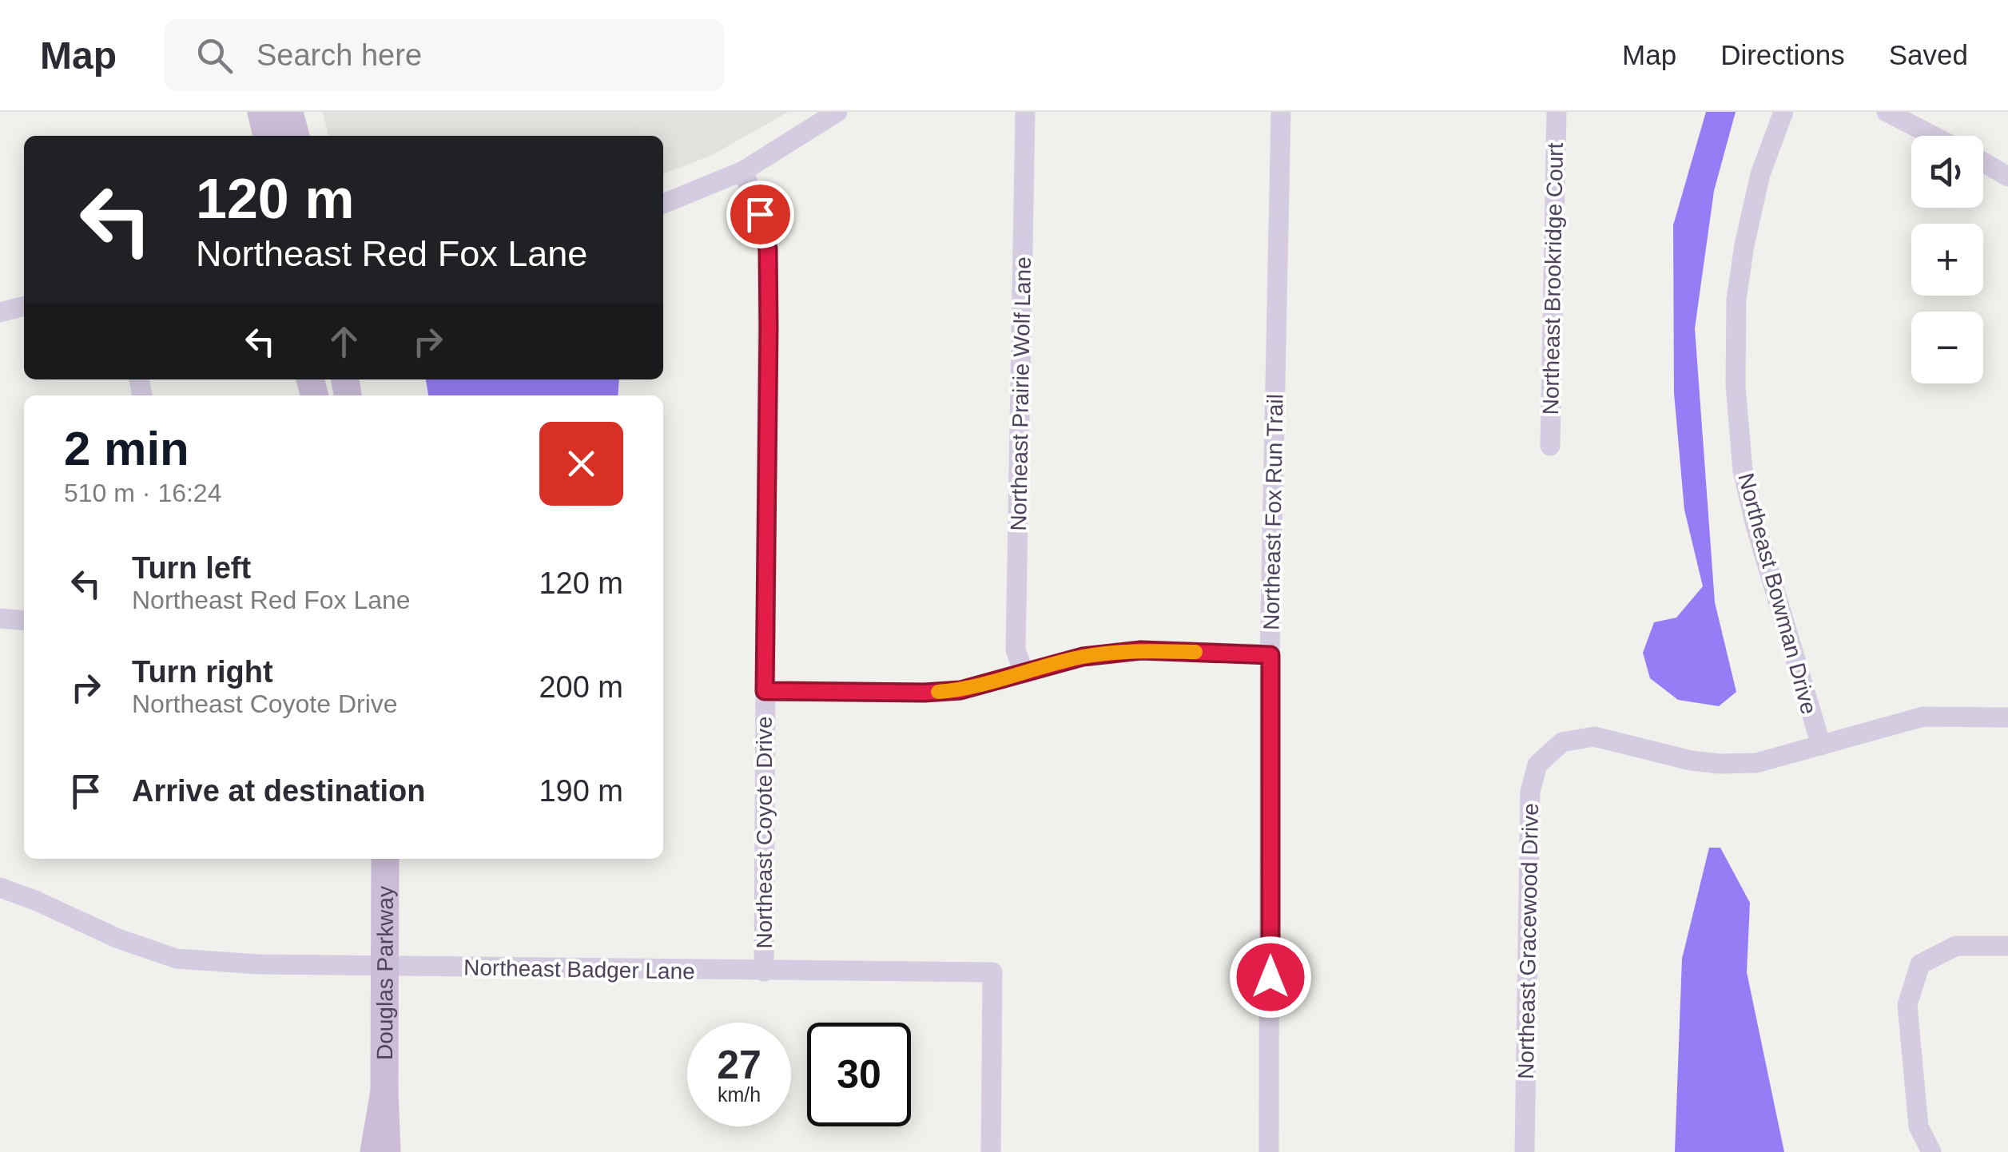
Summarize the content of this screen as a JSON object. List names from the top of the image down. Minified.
{"streets":{"street":["Northeast Brookridge Court","Northeast Prairie Wolf Lane","Northeast Fox Run Trail","Northeast Bowman Drive","Northeast Coyote Drive","Northeast Gracewood Drive","Northeast Badger Lane","Douglas Parkway"]},"crossings":[["Northeast Bowman Drive","Northeast Gracewood Drive"],["Northeast Coyote Drive","Northeast Badger Lane"],["Northeast Badger Lane","Douglas Parkway"]],"page":{"header":"Map","search":"Search here","nav":["Map","Directions","Saved"],"map_buttons":["+","−"],"turn":["120 m","Northeast Red Fox Lane"],"heading":["2 min","510 m · 16:24"],"list":[{"name":"Turn left","note":"Northeast Red Fox Lane","value":"120 m"},{"name":"Turn right","note":"Northeast Coyote Drive","value":"200 m"},{"name":"Arrive at destination","value":"190 m"}],"speed":"27 km/h","limit":"30"}}
